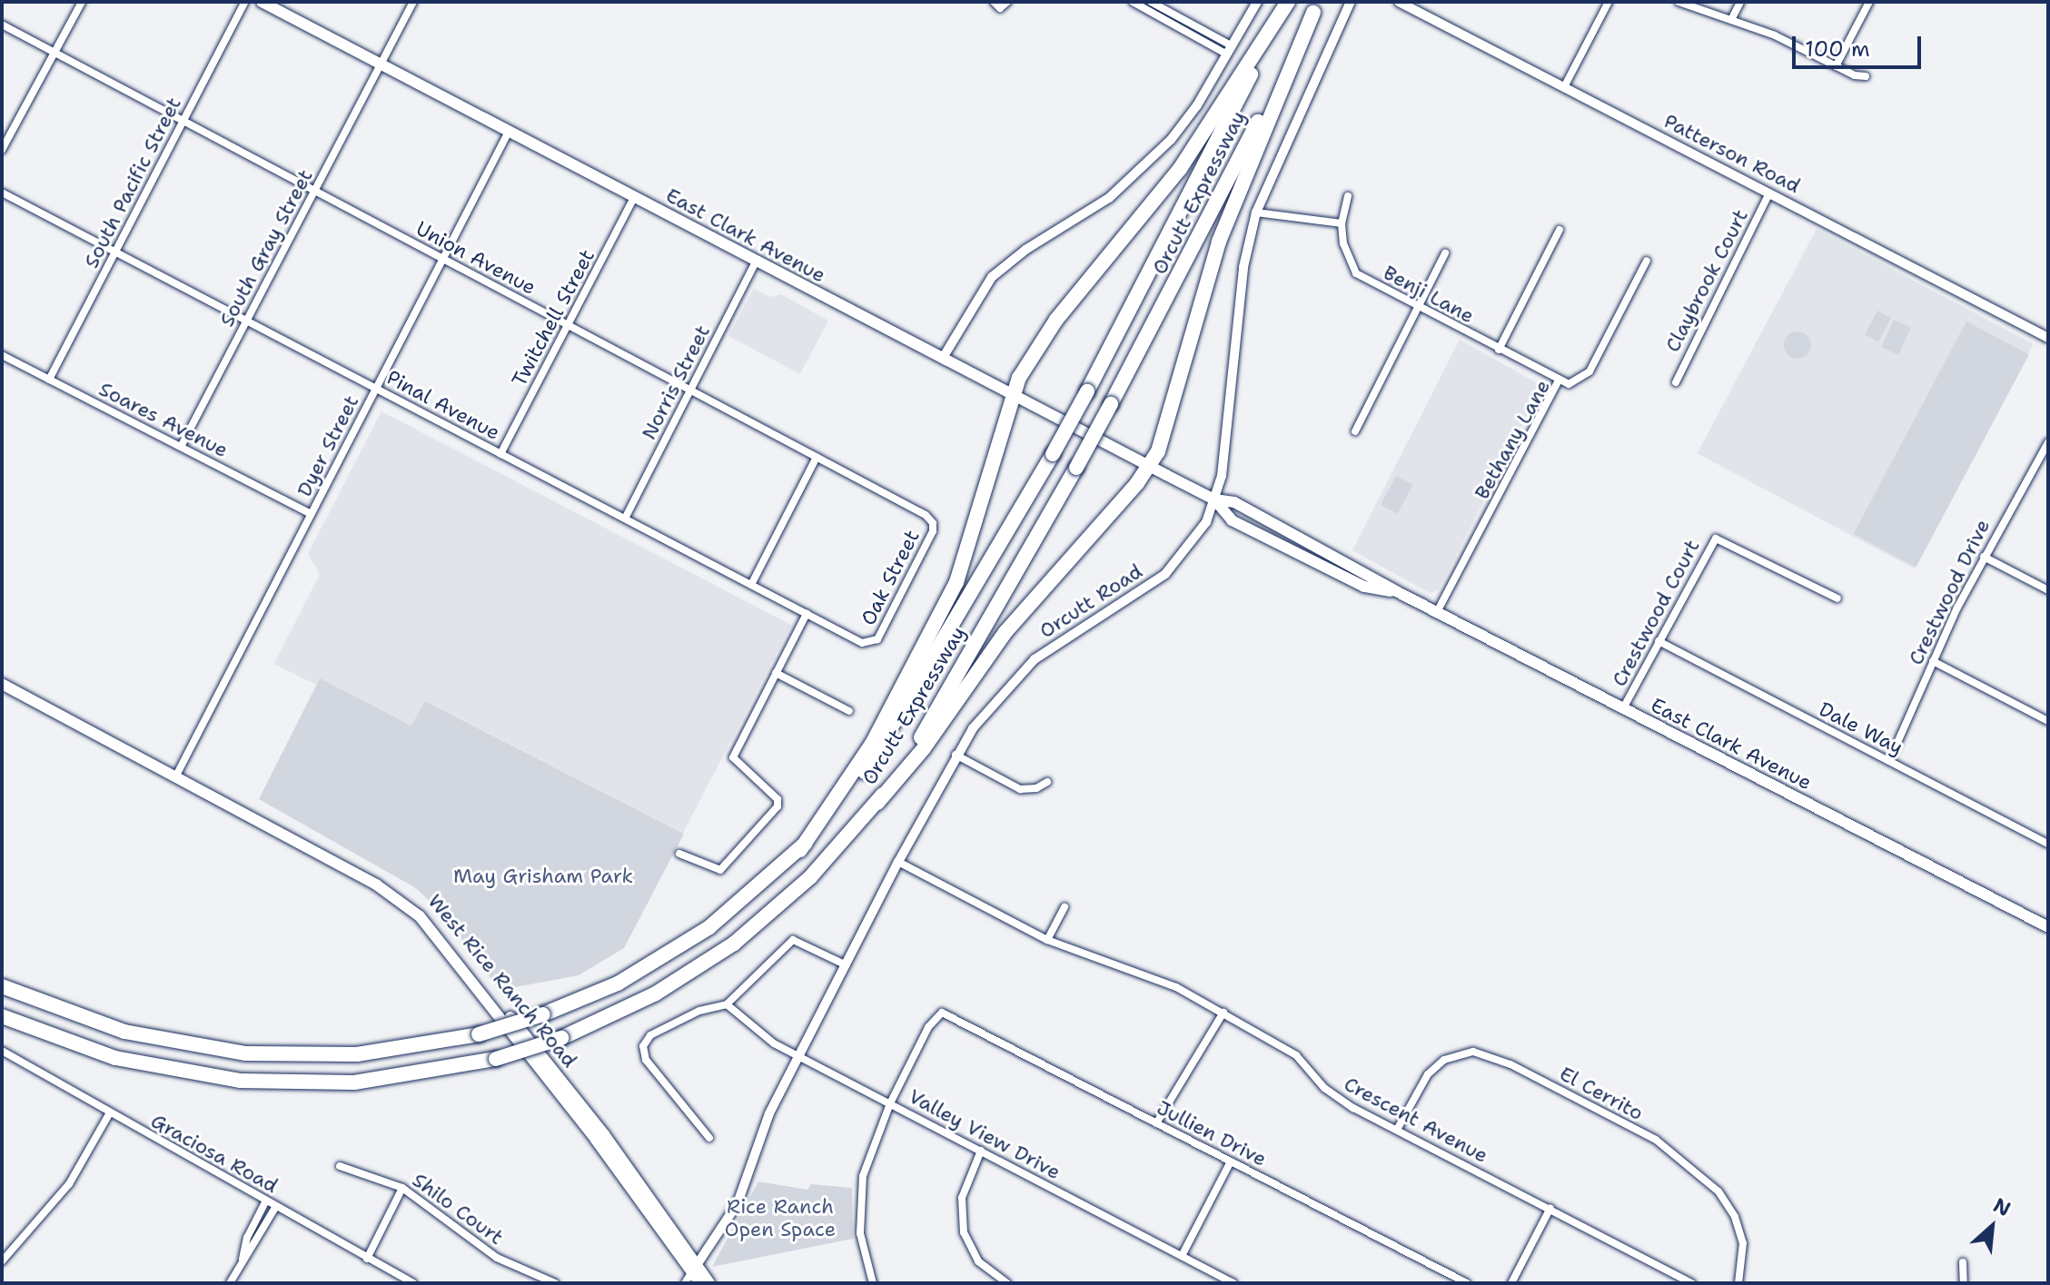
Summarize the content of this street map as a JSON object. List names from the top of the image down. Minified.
{"streets":{"highway":["Orcutt Expressway"],"main road":["East Clark Avenue","West Rice Ranch Road"],"street":["Patterson Road","South Pacific Street","South Gray Street","Union Avenue","Claybrook Court","Benji Lane","Twitchell Street","Norris Street","Pinal Avenue","Soares Avenue","Bethany Lane","Dyer Street","Oak Street","Crestwood Drive","Orcutt Road","Crestwood Court","Dale Way","El Cerrito","Crescent Avenue","Jullien Drive","Valley View Drive","Graciosa Road","Shilo Court"]},"crossings":[["Patterson Road","Claybrook Court"],["South Pacific Street","Union Avenue"],["South Pacific Street","Pinal Avenue"],["South Pacific Street","Soares Avenue"],["East Clark Avenue","South Gray Street"],["East Clark Avenue","Twitchell Street"],["East Clark Avenue","Norris Street"],["East Clark Avenue","Bethany Lane"],["East Clark Avenue","Dyer Street"],["East Clark Avenue","Orcutt Road"],["East Clark Avenue","Crestwood Court"],["South Gray Street","Union Avenue"],["South Gray Street","Pinal Avenue"],["South Gray Street","Soares Avenue"],["Union Avenue","Twitchell Street"],["Union Avenue","Norris Street"],["Union Avenue","Dyer Street"],["Union Avenue","Oak Street"],["Benji Lane","Bethany Lane"],["Twitchell Street","Pinal Avenue"],["Norris Street","Pinal Avenue"],["Pinal Avenue","Dyer Street"],["Pinal Avenue","Oak Street"],["Soares Avenue","Dyer Street"],["Dyer Street","West Rice Ranch Road"],["Crestwood Drive","Dale Way"],["Orcutt Road","West Rice Ranch Road"],["Orcutt Road","Crescent Avenue"],["Orcutt Road","Valley View Drive"],["Crestwood Court","Dale Way"],["El Cerrito","Crescent Avenue"],["Jullien Drive","Valley View Drive"]],"parks":["May Grisham Park","Rice Ranch Open Space"],"scale_bar":"100 m","north":"top right"}
